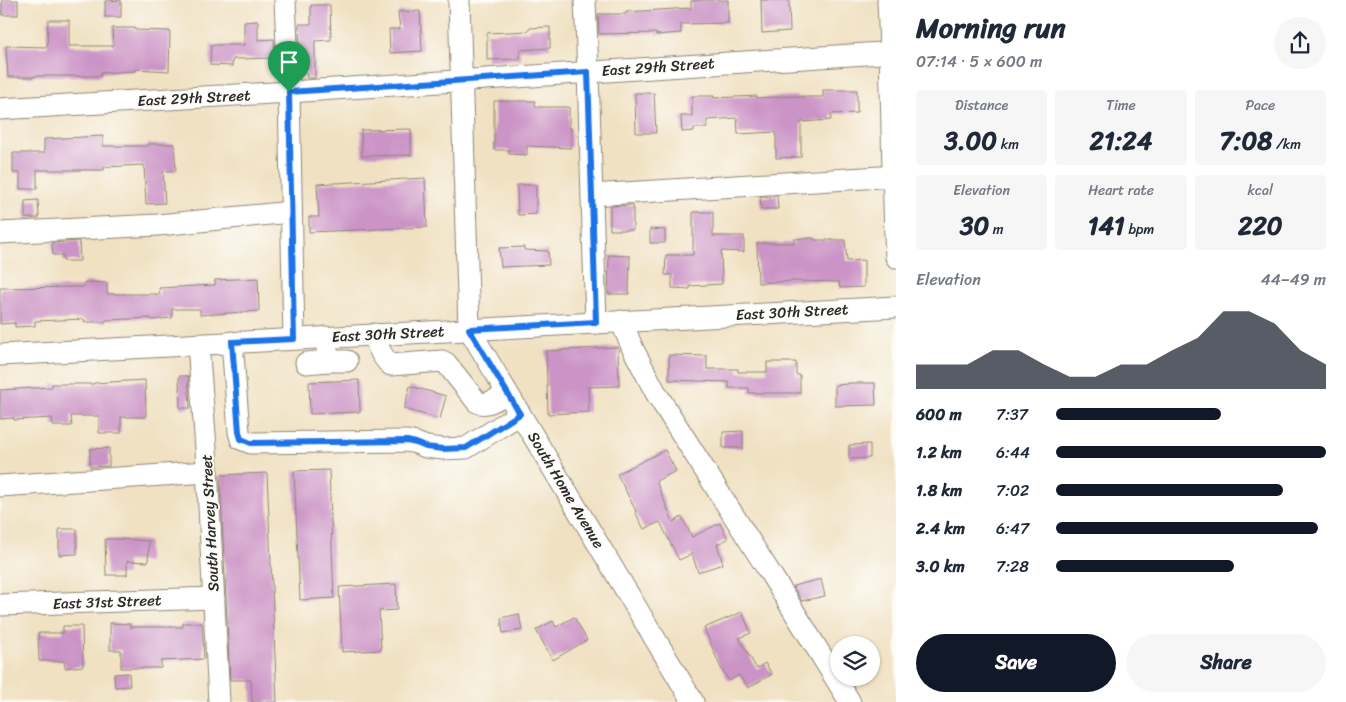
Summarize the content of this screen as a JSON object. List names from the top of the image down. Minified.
{"streets":{"street":["East 29th Street","East 30th Street","South Home Avenue","South Harvey Street","East 31st Street"]},"crossings":[["East 29th Street","South Home Avenue"],["East 30th Street","South Home Avenue"],["East 30th Street","South Harvey Street"],["South Harvey Street","East 31st Street"]],"page":{"heading":["Morning run","07:14 · 5 × 600 m"],"stats":[["Distance","3.00 km"],["Time","21:24"],["Pace","7:08 /km"],["Elevation","30 m"],["Heart rate","141 bpm"],["kcal","220"]],"chart":["Elevation","44–49 m"],"list":[{"name":"600 m","note":"7:37"},{"name":"1.2 km","note":"6:44"},{"name":"1.8 km","note":"7:02"},{"name":"2.4 km","note":"6:47"},{"name":"3.0 km","note":"7:28"}],"buttons":["Save","Share"]}}
